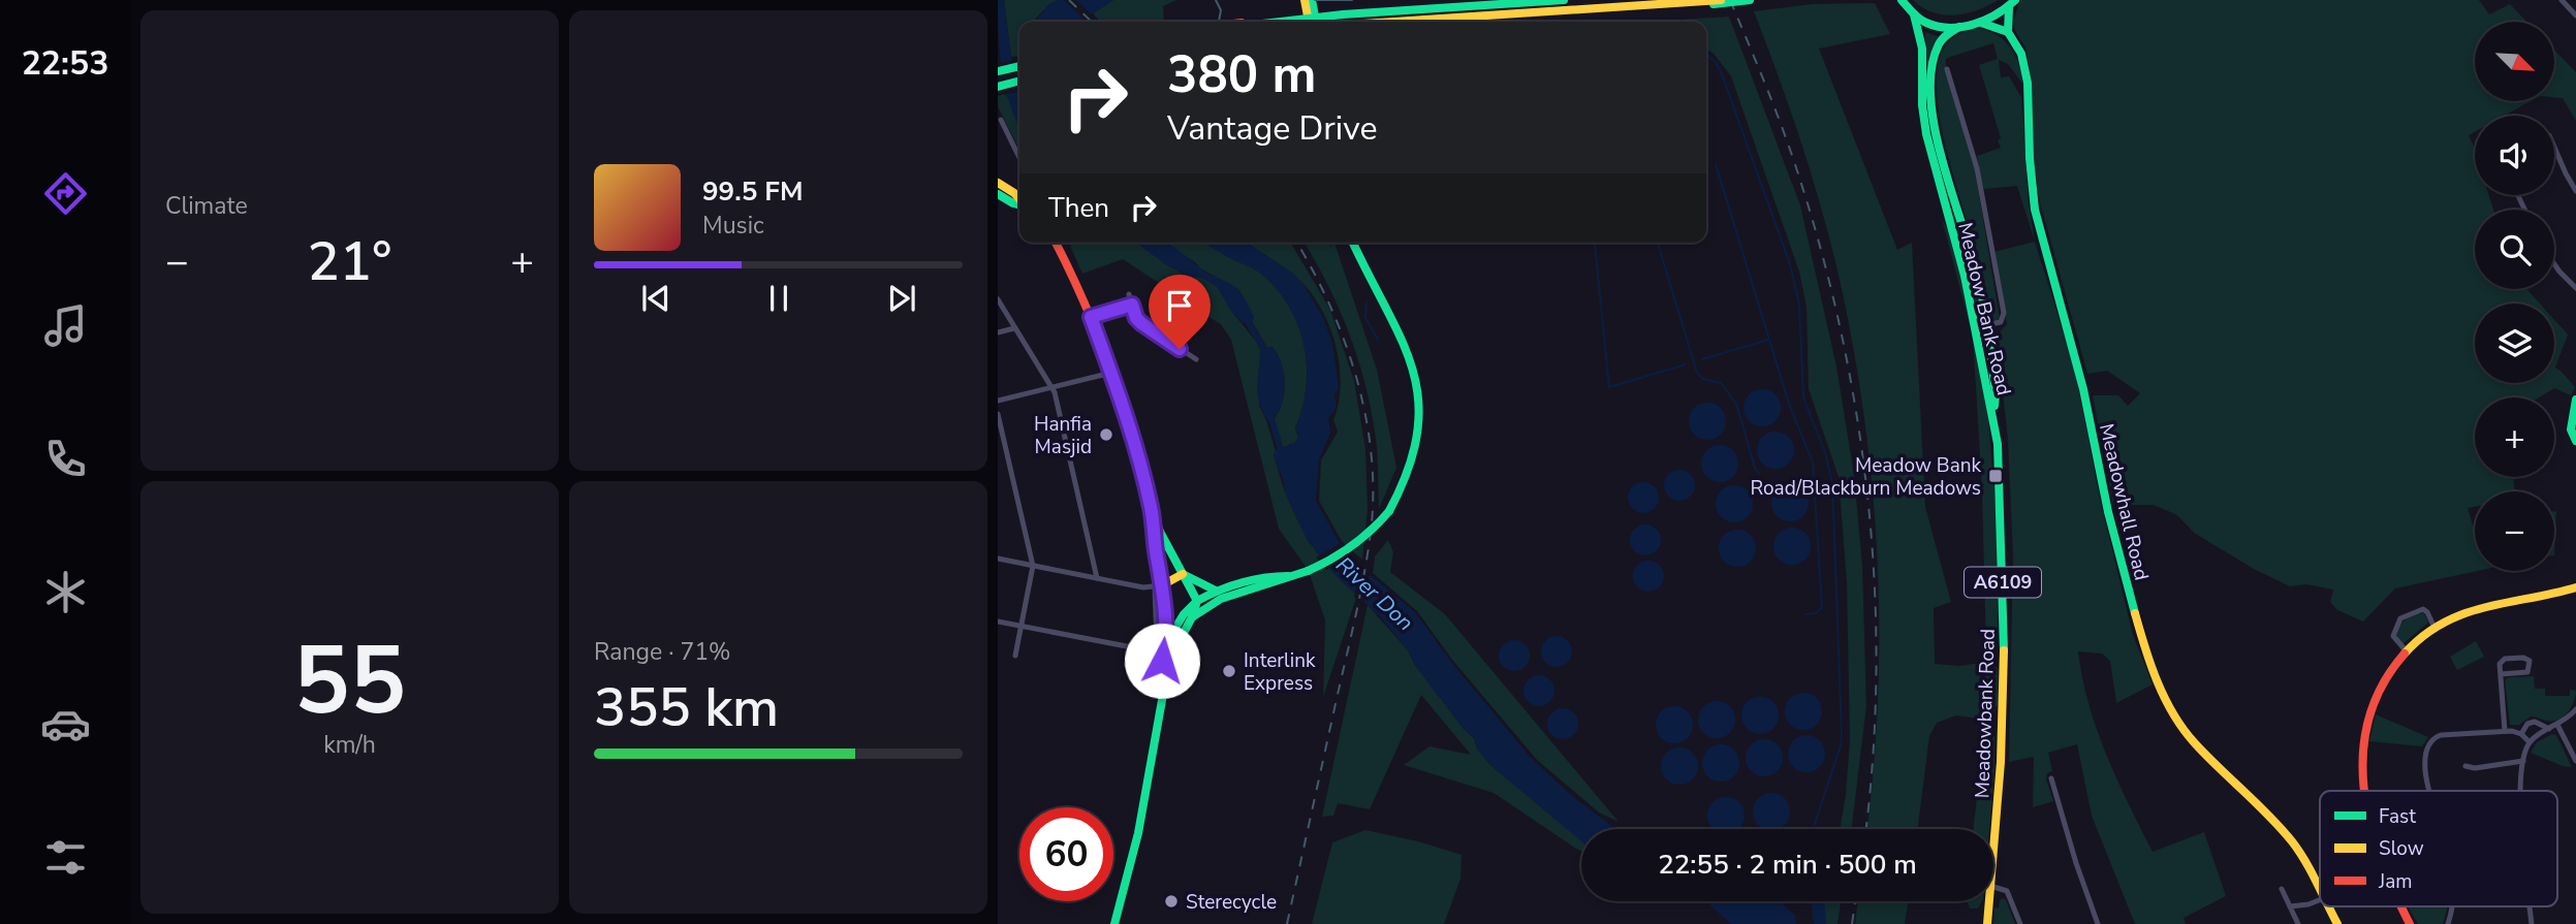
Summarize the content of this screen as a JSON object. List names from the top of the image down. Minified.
{"streets":{"main road":["Meadow Bank Road","Meadowhall Road","A6109","Meadowbank Road"]},"crossings":[["Meadow Bank Road","Meadowbank Road"]],"water":["River Don"],"places":{"other":["Hanfia Masjid","Interlink Express","Sterecycle"],"transit":["Meadow Bank Road/Blackburn Meadows"]},"legend":["Fast","Slow","Jam"],"north":"bottom right","page":{"tabs":"22:53","tile":["Climate",["55","km/h"],["Range · 71%","355 km"]],"map_buttons":["+","−"],"turn":["380 m","Vantage Drive"],"song":["99.5 FM","Music"],"then":"Then","heat":["−","21°","+"],"limit":"60","trip":"22:55 · 2 min · 500 m"}}
